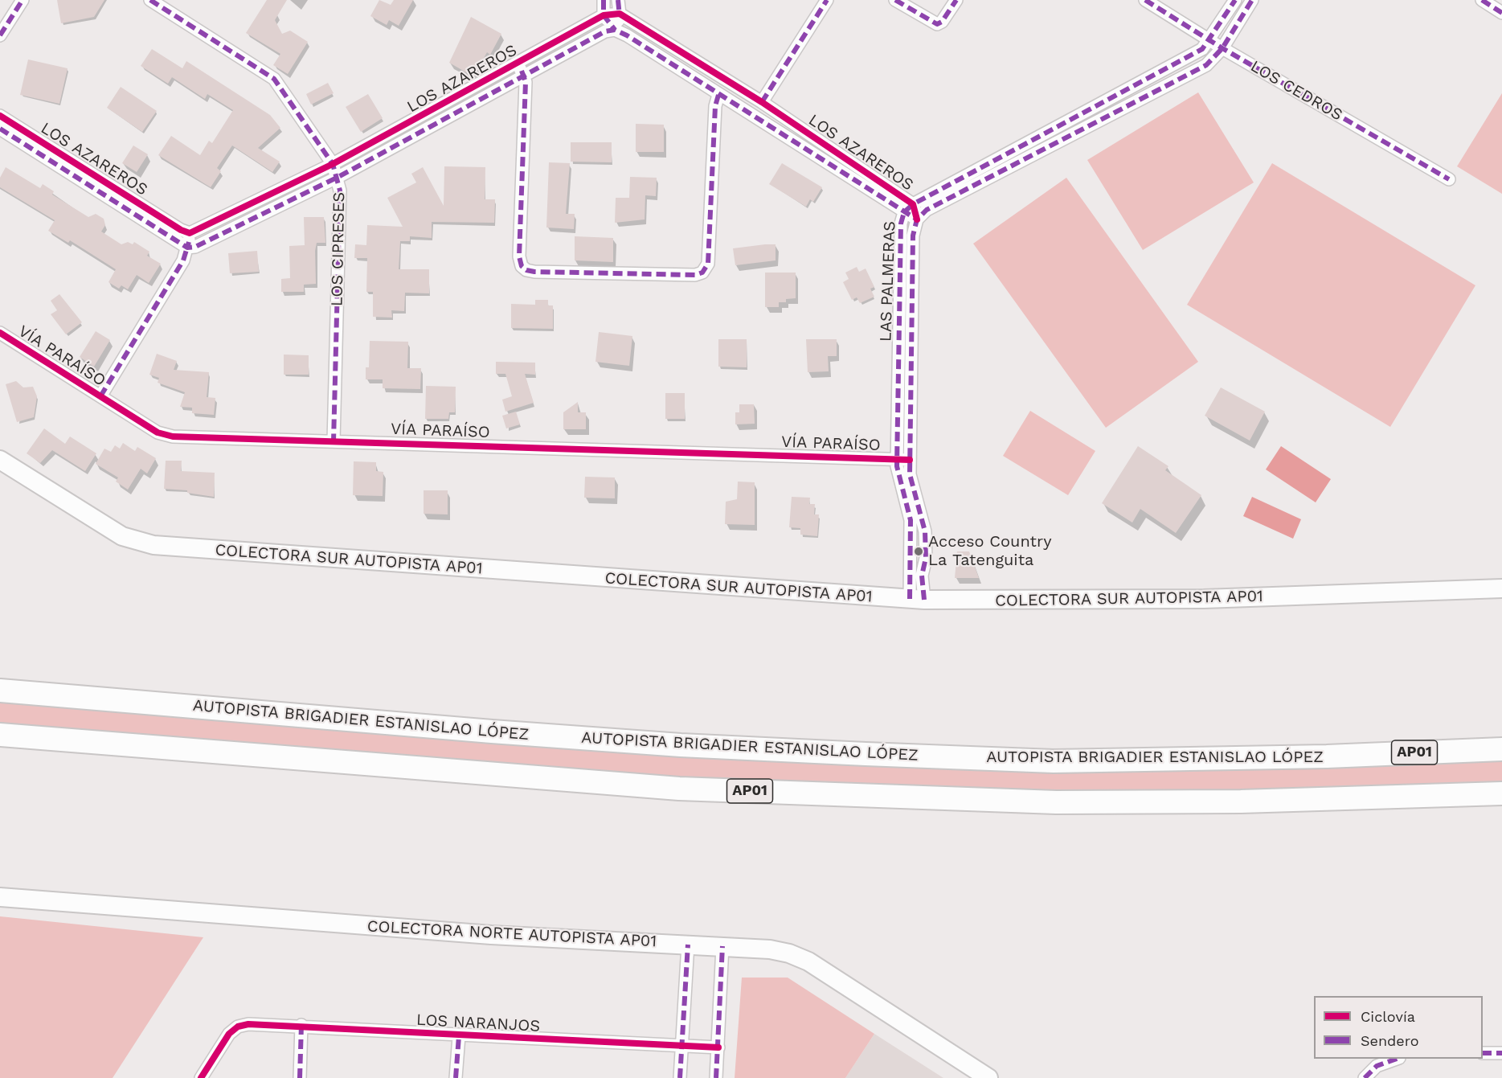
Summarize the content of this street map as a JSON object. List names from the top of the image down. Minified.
{"streets":{"highway":["AUTOPISTA BRIGADIER ESTANISLAO LÓPEZ","AP01"],"main road":["COLECTORA SUR AUTOPISTA AP01","COLECTORA NORTE AUTOPISTA AP01"],"street":["LOS AZAREROS","LOS CEDROS","LOS CIPRESES","LAS PALMERAS","VÍA PARAÍSO","LOS NARANJOS"]},"crossings":[["LOS AZAREROS","LOS CIPRESES"],["LOS AZAREROS","LAS PALMERAS"],["LOS CEDROS","LAS PALMERAS"],["LOS CIPRESES","VÍA PARAÍSO"],["LAS PALMERAS","VÍA PARAÍSO"],["LAS PALMERAS","COLECTORA SUR AUTOPISTA AP01"]],"places":["Acceso Country La Tatenguita"],"legend":["Ciclovía","Sendero"]}
